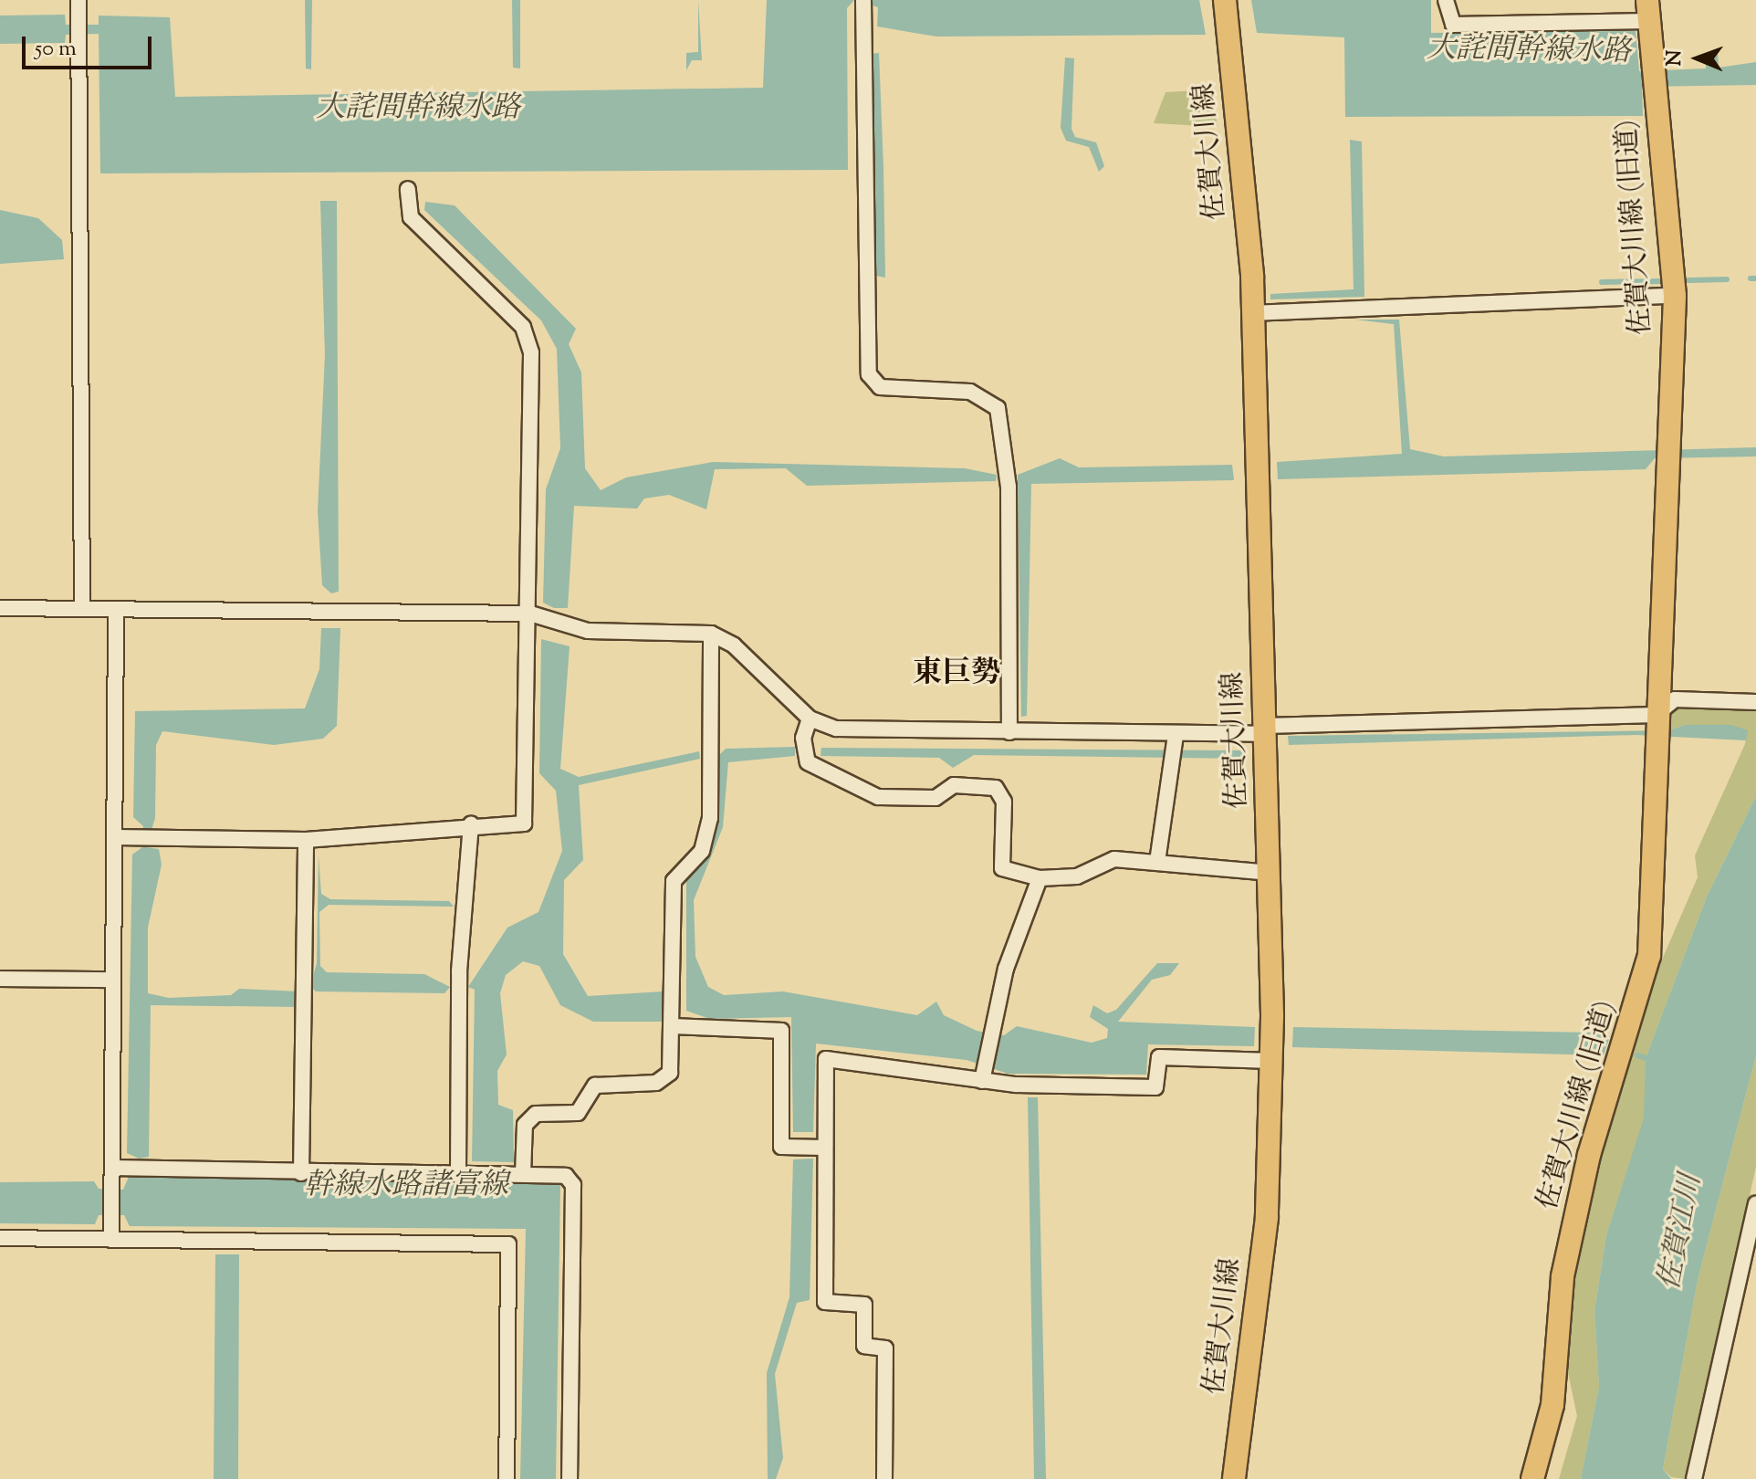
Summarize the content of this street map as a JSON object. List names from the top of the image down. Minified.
{"streets":{"main road":["佐賀大川線","佐賀大川線 (旧道)"]},"districts":["東巨勢"],"water":["大詫間幹線水路","幹線水路諸富線","佐賀江川"],"scale_bar":"50 m","north":"left"}
